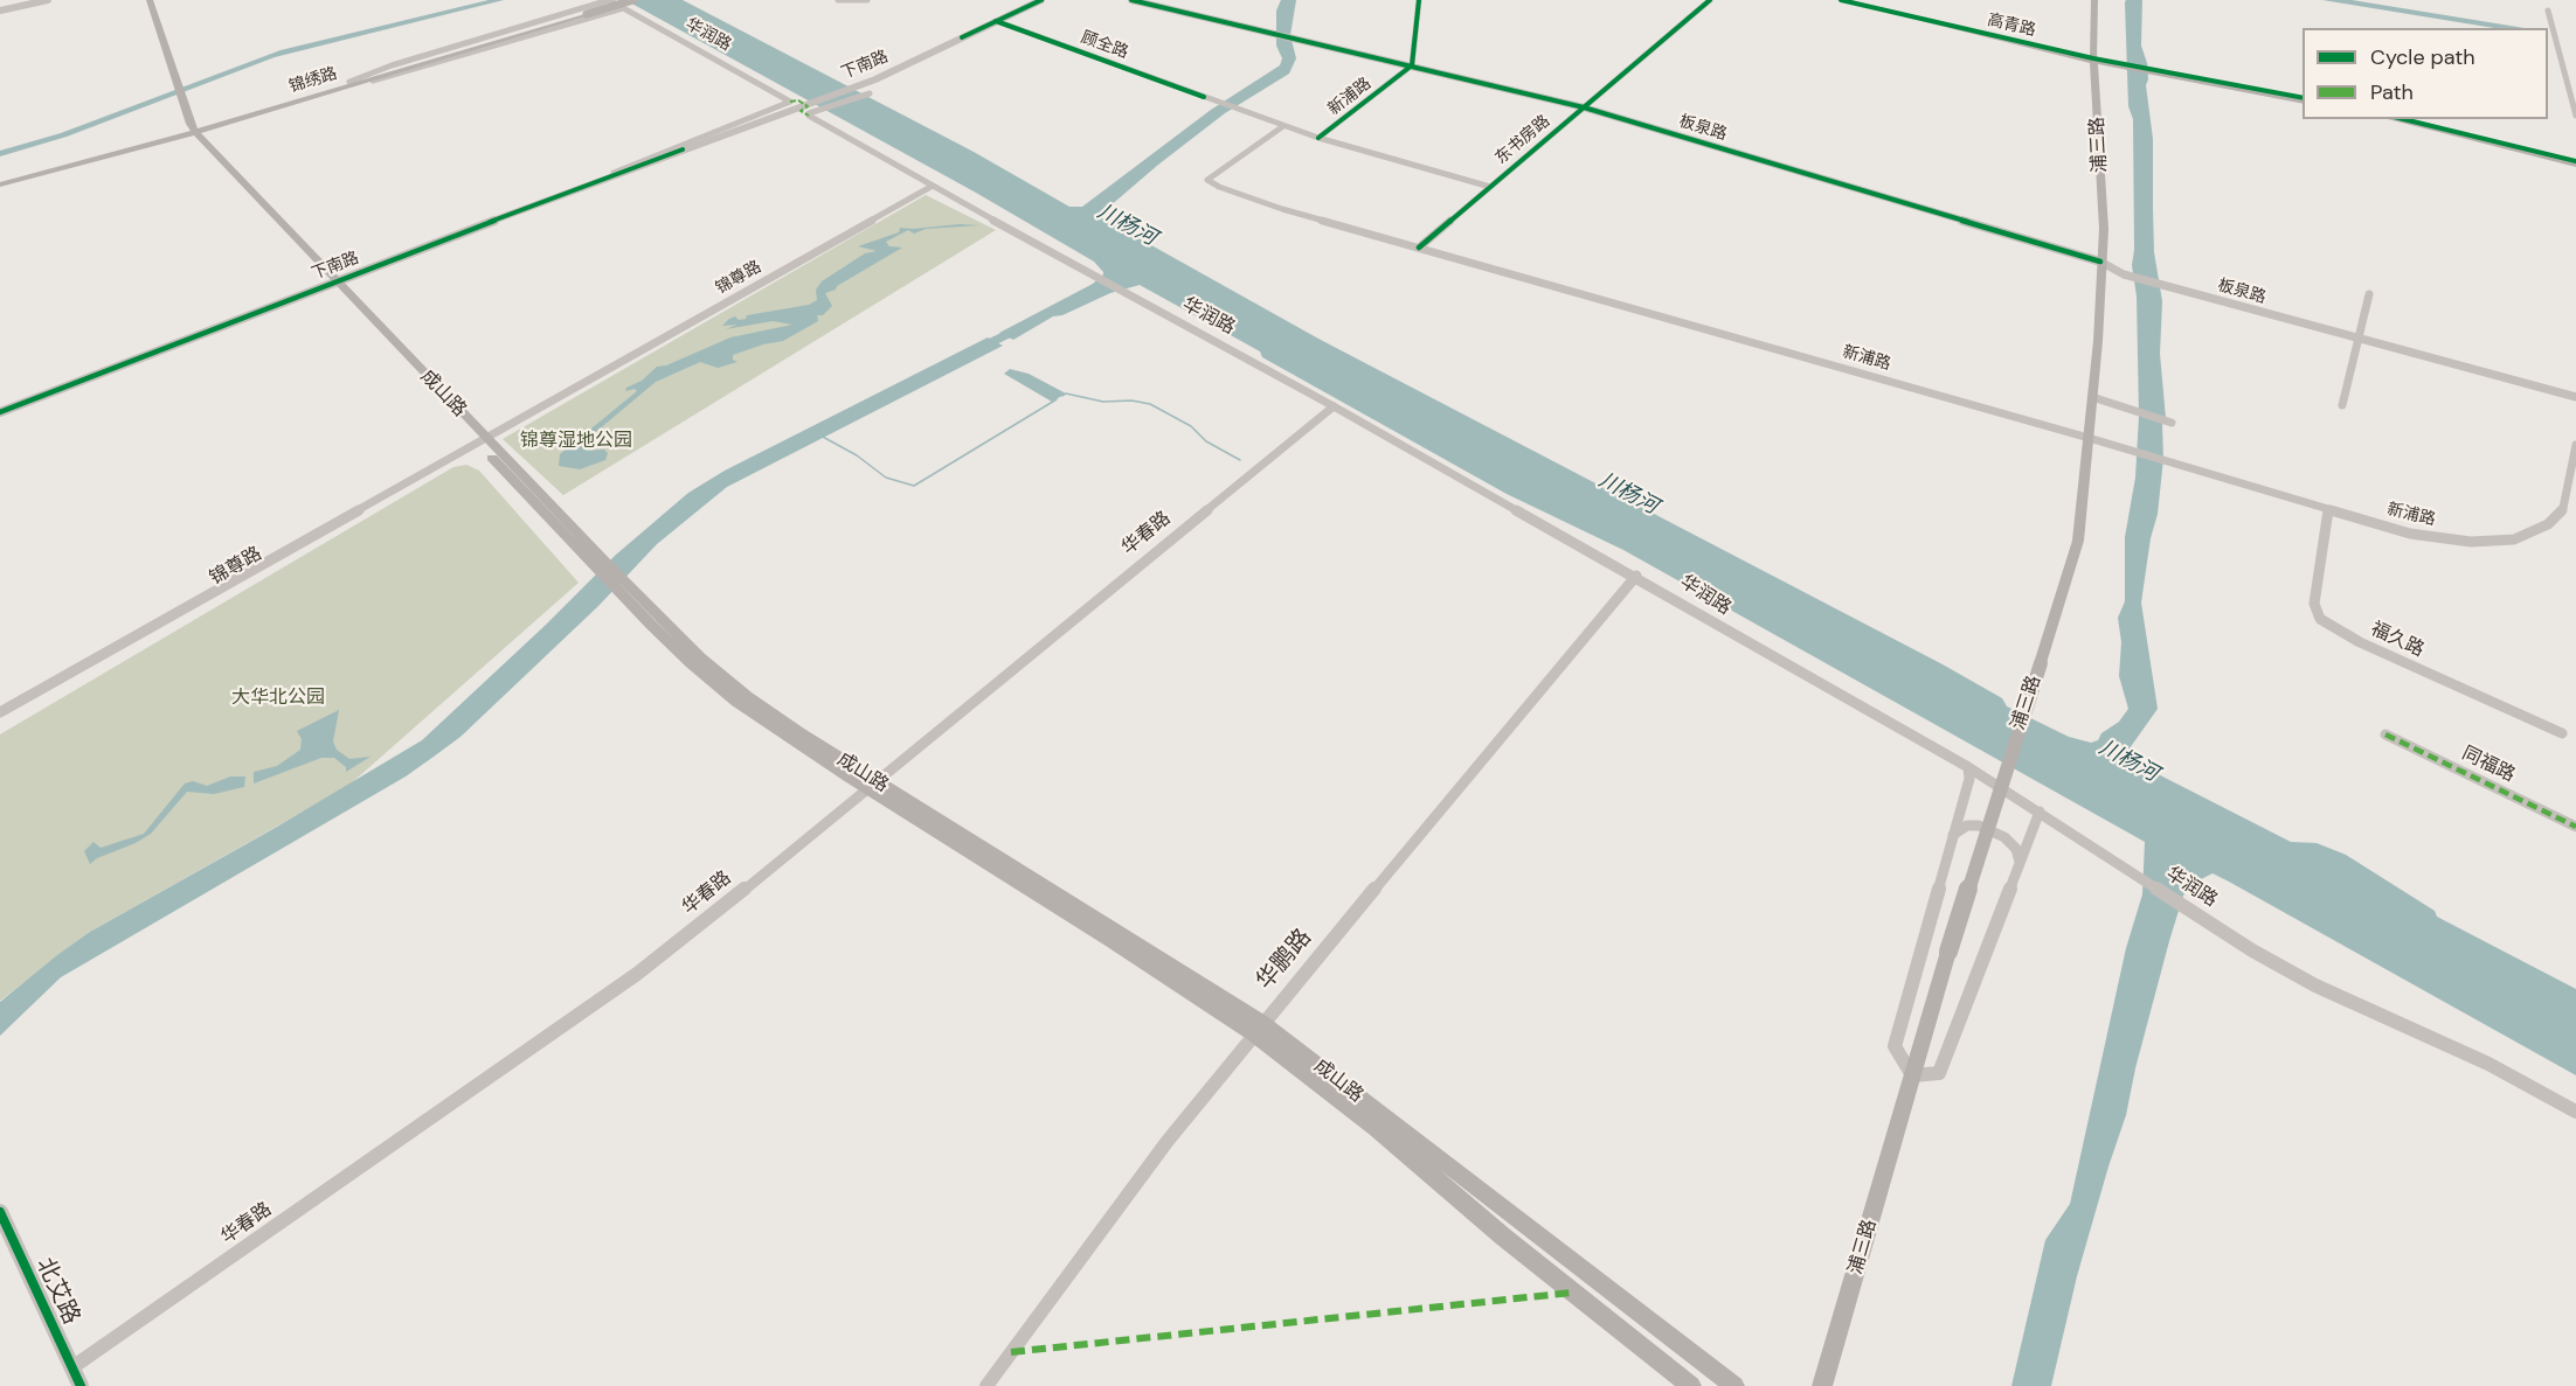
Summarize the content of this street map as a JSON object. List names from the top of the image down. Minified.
{"streets":{"main road":["高青路","锦绣路","浦三路","成山路"],"street":["华润路","顾全路","下南路","新浦路","板泉路","东书房路","锦尊路","华春路","福久路","同福路","华鹏路","北艾路"]},"crossings":[["高青路","浦三路"],["华润路","下南路"],["华润路","锦尊路"],["华润路","华春路"],["华润路","华鹏路"],["顾全路","下南路"],["顾全路","新浦路"],["顾全路","东书房路"],["下南路","成山路"],["锦绣路","成山路"],["新浦路","板泉路"],["新浦路","东书房路"],["新浦路","浦三路"],["新浦路","福久路"],["板泉路","东书房路"],["板泉路","浦三路"],["锦尊路","成山路"],["成山路","华春路"],["成山路","华鹏路"],["华春路","北艾路"]],"water":["川杨河"],"parks":["锦尊湿地公园","大华北公园"],"legend":["Cycle path","Path"]}
